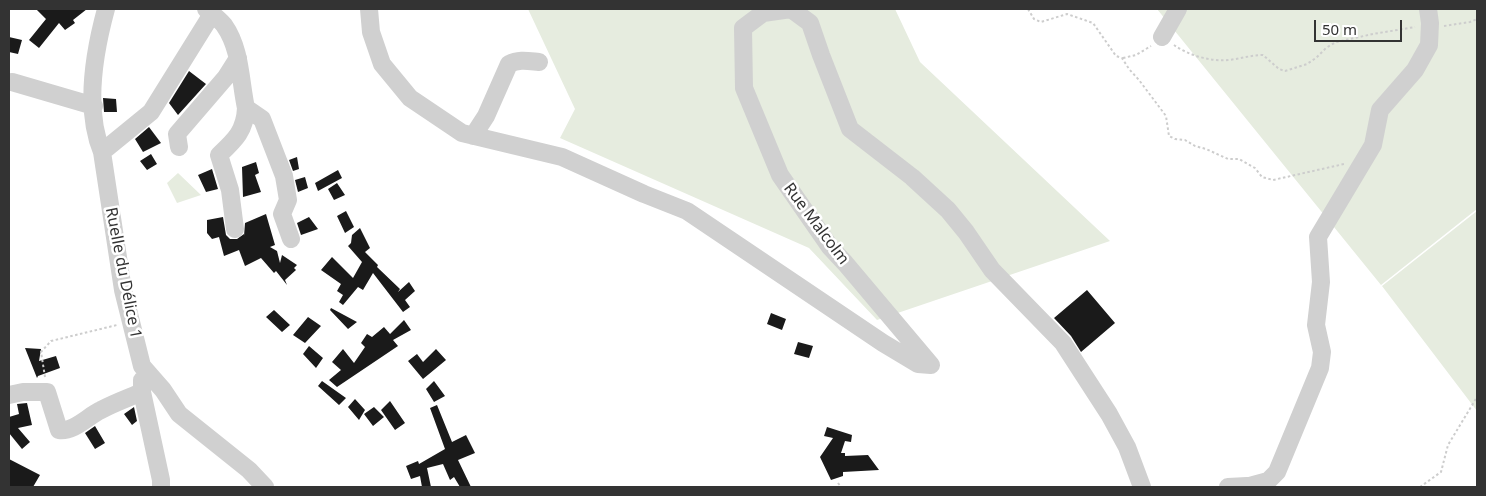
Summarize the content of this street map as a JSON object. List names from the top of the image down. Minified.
{"streets":{"street":["Rue Malcolm","Ruelle du Délice 1"]},"scale_bar":"50 m"}
